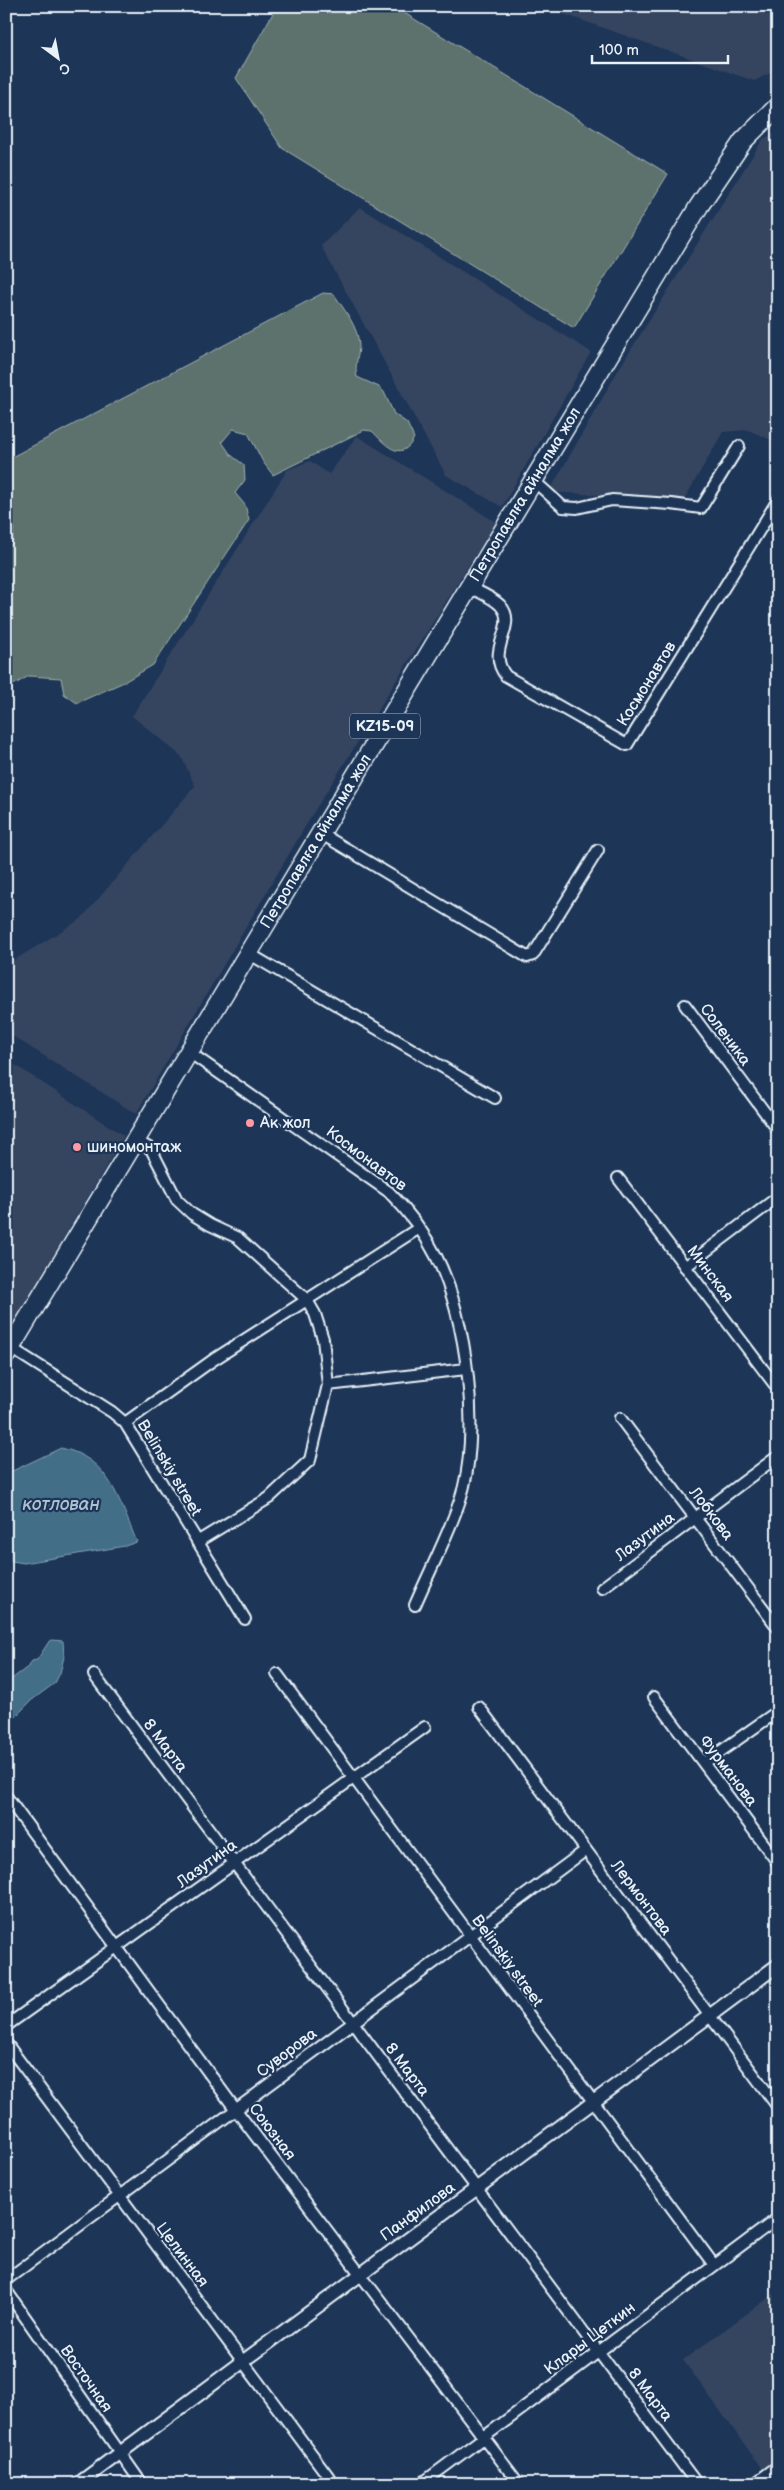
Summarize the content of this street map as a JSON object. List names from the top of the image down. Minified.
{"streets":{"highway":["Петропавлға айналма жол","KZ15-09"],"street":["Космонавтов","Соленика","Минская","Belinskiy street","Лобкова","Лазутина","8 Марта","Фурманова","Лермонтова","Суворова","Союзная","Панфилова","Целинная","Клары Цеткин","Восточная"]},"crossings":[["Петропавлға айналма жол","Космонавтов"],["Петропавлға айналма жол","Belinskiy street"],["Belinskiy street","Лазутина"],["Belinskiy street","Суворова"],["Belinskiy street","Панфилова"],["Belinskiy street","Клары Цеткин"],["Лобкова","Лазутина"],["Лазутина","8 Марта"],["Лазутина","Союзная"],["8 Марта","Суворова"],["8 Марта","Панфилова"],["8 Марта","Клары Цеткин"],["Лермонтова","Суворова"],["Лермонтова","Панфилова"],["Суворова","Союзная"],["Суворова","Целинная"],["Союзная","Панфилова"],["Союзная","Клары Цеткин"],["Панфилова","Целинная"],["Панфилова","Восточная"]],"water":["котлован"],"places":["Ак жол","шиномонтаж"],"scale_bar":"100 m","north":"bottom right"}
